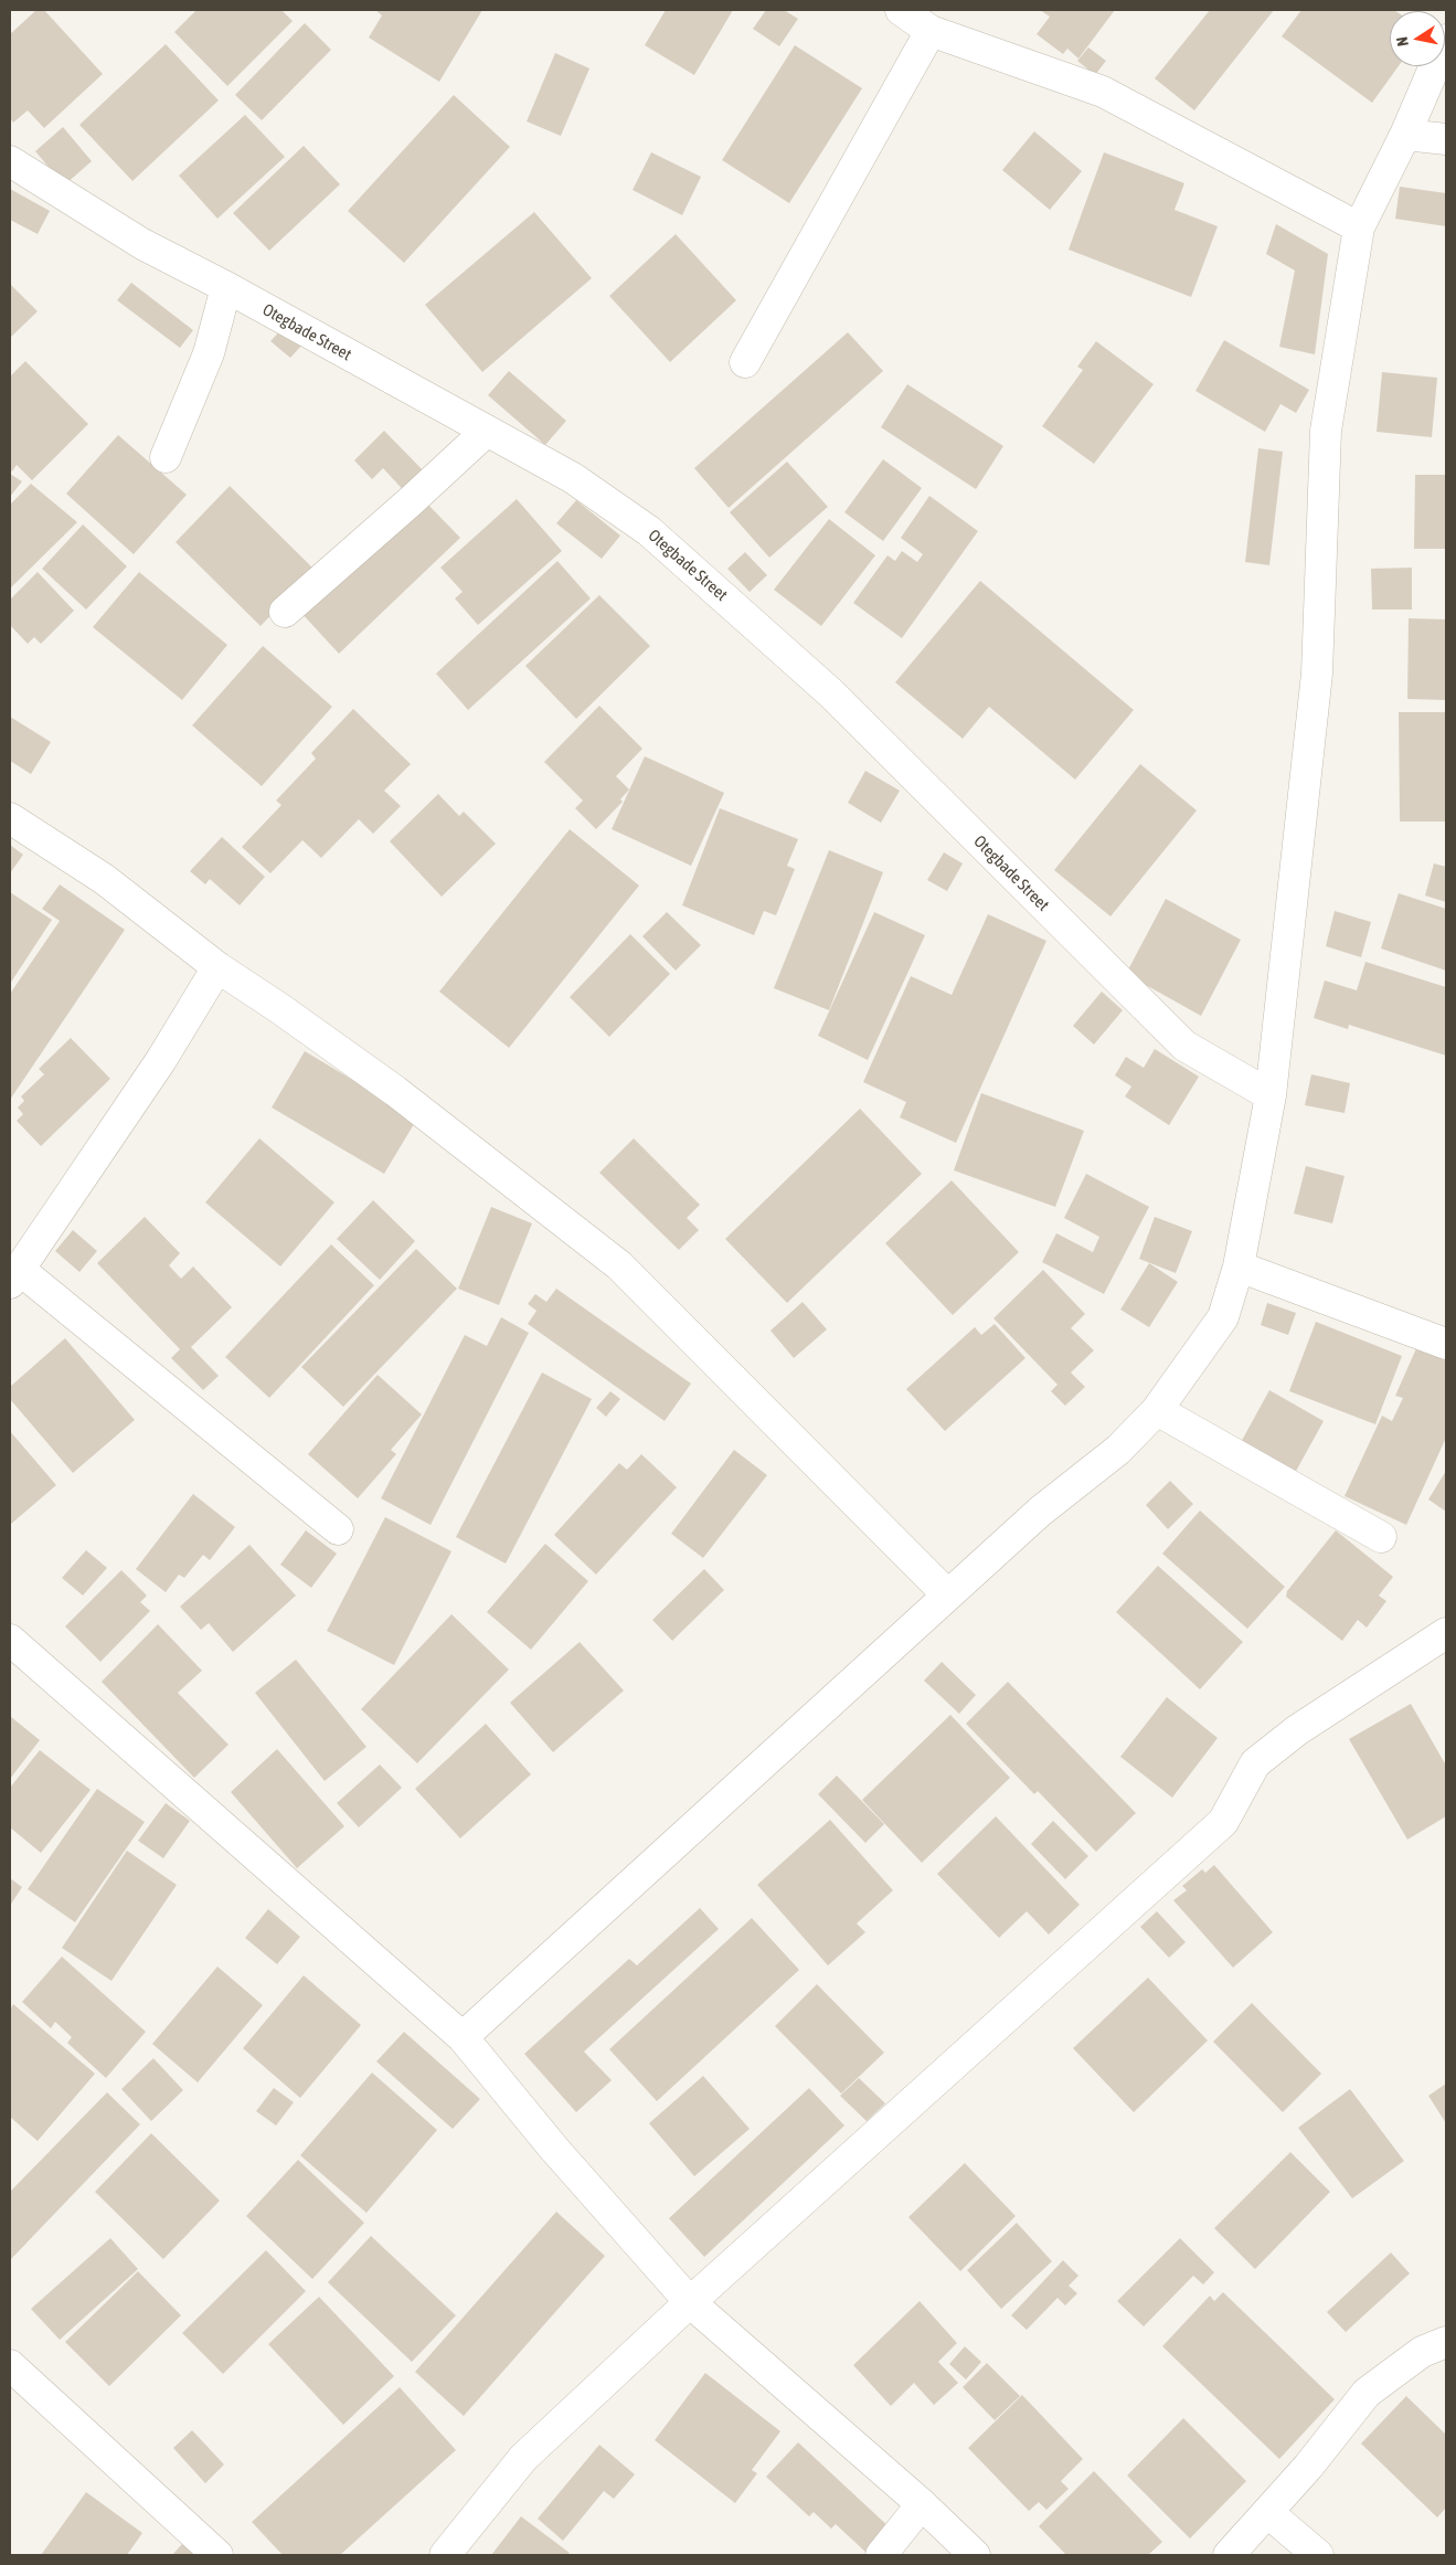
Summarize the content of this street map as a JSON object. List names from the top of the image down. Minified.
{"streets":{"street":["Otegbade Street"]},"north":"left"}
